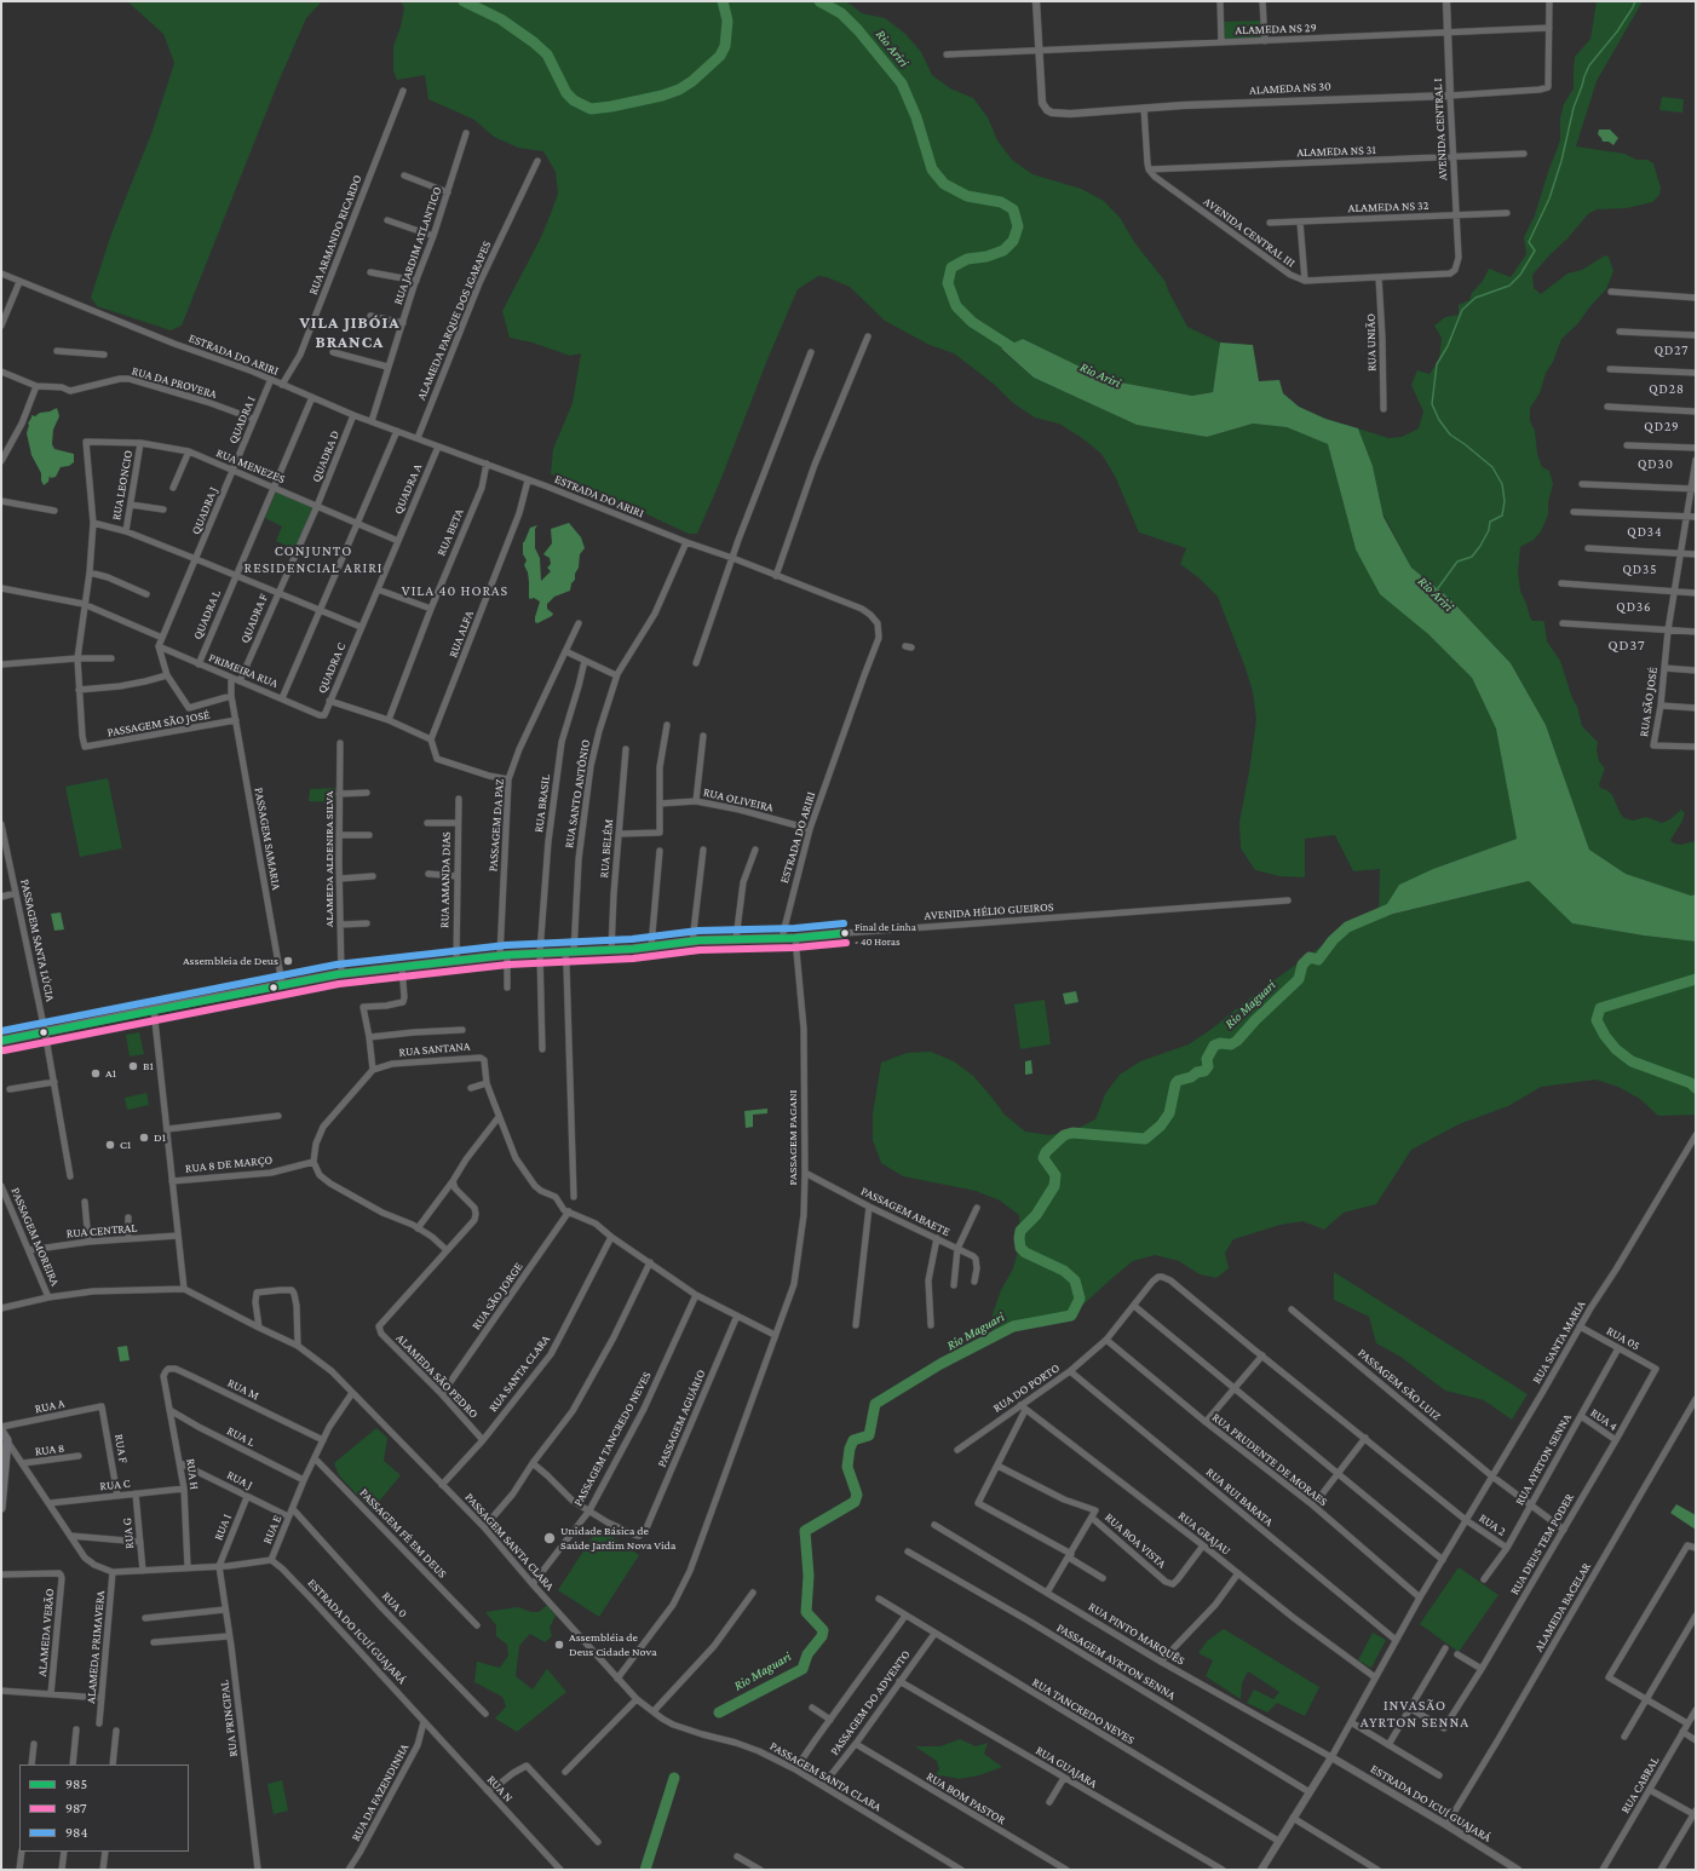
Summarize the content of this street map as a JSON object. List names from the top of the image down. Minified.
{"streets":{"main road":["AVENIDA HÉLIO GUEIROS"],"street":["ALAMEDA NS 29","ALAMEDA NS 30","AVENIDA CENTRAL I","ALAMEDA NS 31","ALAMEDA NS 32","AVENIDA CENTRAL III","RUA ARMANDO RICARDO","RUA JARDIM ATLANTICO","ALAMEDA PARQUE DOS IGARAPES","RUA UNIÃO","ESTRADA DO ARIRI","RUA DA PROVERA","QUADRA I","QUADRA D","RUA MENEZES","RUA LEONCIO","QUADRA A","QUADRA J","RUA BETA","QUADRA L","QUADRA F","RUA ALFA","QUADRA C","PRIMEIRA RUA","RUA SÃO JOSÉ","PASSAGEM SÃO JOSÉ","RUA SANTO ANTÔNIO","RUA OLIVEIRA","RUA BRASIL","PASSAGEM DA PAZ","PASSAGEM SAMARIA","RUA BELÉM","ALAMEDA ALDENIRA SILVA","RUA AMANDA DIAS","PASSAGEM SANTA LÚCIA","RUA SANTANA","PASSAGEM PAGANI","RUA 8 DE MARÇO","PASSAGEM ABAETE","RUA CENTRAL","PASSAGEM MOREIRA","RUA SÃO JORGE","RUA 05","RUA SANTA MARIA","RUA SANTA CLARA","ALAMEDA SÃO PEDRO","PASSAGEM SÃO LUIZ","RUA DO PORTO","RUA M","RUA A","PASSAGEM AGUÁRIO","RUA 4","RUA L","PASSAGEM TANCREDO NEVES","RUA F","RUA 8","RUA PRUDENTE DE MORAES","RUA AYRTON SENNA","RUA H","RUA J","RUA C","RUA RUI BARATA","RUA 2","RUA I","RUA E","RUA G","PASSAGEM FÉ EM DEUS","RUA GRAJAU","RUA BOA VISTA","PASSAGEM SANTA CLARA","RUA DEUS TEM PODER","RUA 0","ALAMEDA BACELAR","ESTRADA DO ICUÍ GUAJARÁ","ALAMEDA VERÃO","RUA PINTO MARQUÊS","ALAMEDA PRIMAVERA","PASSAGEM AYRTON SENNA","PASSAGEM DO ADVENTO","RUA TANCREDO NEVES","RUA PRINCIPAL","RUA GUAJARA","RUA CABRAL","RUA N","RUA DA FAZENDINHA","RUA BOM PASTOR"]},"crossings":[["ALAMEDA NS 29","ALAMEDA NS 30"],["ALAMEDA NS 29","AVENIDA CENTRAL I"],["ALAMEDA NS 30","AVENIDA CENTRAL I"],["AVENIDA CENTRAL I","ALAMEDA NS 31"],["AVENIDA CENTRAL I","ALAMEDA NS 32"],["AVENIDA CENTRAL I","AVENIDA CENTRAL III"],["ALAMEDA NS 31","AVENIDA CENTRAL III"],["AVENIDA CENTRAL III","RUA UNIÃO"],["RUA ARMANDO RICARDO","ESTRADA DO ARIRI"],["RUA JARDIM ATLANTICO","ESTRADA DO ARIRI"],["ALAMEDA PARQUE DOS IGARAPES","ESTRADA DO ARIRI"],["ESTRADA DO ARIRI","QUADRA I"],["ESTRADA DO ARIRI","QUADRA D"],["ESTRADA DO ARIRI","QUADRA A"],["ESTRADA DO ARIRI","RUA BETA"],["ESTRADA DO ARIRI","RUA ALFA"],["ESTRADA DO ARIRI","RUA SANTO ANTÔNIO"],["ESTRADA DO ARIRI","RUA OLIVEIRA"],["ESTRADA DO ARIRI","AVENIDA HÉLIO GUEIROS"],["RUA DA PROVERA","QUADRA I"],["QUADRA I","RUA MENEZES"],["QUADRA I","QUADRA J"],["QUADRA D","RUA MENEZES"],["QUADRA D","QUADRA F"],["RUA MENEZES","RUA LEONCIO"],["RUA MENEZES","QUADRA A"],["RUA MENEZES","QUADRA J"],["QUADRA A","QUADRA C"],["QUADRA L","PRIMEIRA RUA"],["QUADRA F","PRIMEIRA RUA"],["QUADRA C","PRIMEIRA RUA"],["PRIMEIRA RUA","PASSAGEM SAMARIA"],["PASSAGEM SÃO JOSÉ","PASSAGEM SAMARIA"],["RUA SANTO ANTÔNIO","AVENIDA HÉLIO GUEIROS"],["RUA BRASIL","AVENIDA HÉLIO GUEIROS"],["PASSAGEM DA PAZ","AVENIDA HÉLIO GUEIROS"],["PASSAGEM SAMARIA","AVENIDA HÉLIO GUEIROS"],["RUA BELÉM","AVENIDA HÉLIO GUEIROS"],["ALAMEDA ALDENIRA SILVA","AVENIDA HÉLIO GUEIROS"],["RUA AMANDA DIAS","AVENIDA HÉLIO GUEIROS"],["AVENIDA HÉLIO GUEIROS","PASSAGEM SANTA LÚCIA"],["AVENIDA HÉLIO GUEIROS","PASSAGEM PAGANI"],["PASSAGEM PAGANI","PASSAGEM ABAETE"],["PASSAGEM PAGANI","PASSAGEM SANTA CLARA"],["RUA CENTRAL","PASSAGEM MOREIRA"],["PASSAGEM MOREIRA","PASSAGEM SANTA CLARA"],["RUA SÃO JORGE","ALAMEDA SÃO PEDRO"],["RUA 05","RUA SANTA MARIA"],["RUA 05","RUA AYRTON SENNA"],["RUA 05","RUA DEUS TEM PODER"],["RUA SANTA MARIA","PASSAGEM SÃO LUIZ"],["RUA SANTA MARIA","RUA PRUDENTE DE MORAES"],["RUA SANTA MARIA","RUA 2"],["RUA SANTA CLARA","ALAMEDA SÃO PEDRO"],["RUA SANTA CLARA","PASSAGEM SANTA CLARA"],["PASSAGEM SÃO LUIZ","RUA AYRTON SENNA"],["PASSAGEM SÃO LUIZ","RUA DEUS TEM PODER"],["RUA DO PORTO","RUA PRUDENTE DE MORAES"],["RUA DO PORTO","RUA RUI BARATA"],["RUA DO PORTO","RUA 2"],["RUA DO PORTO","RUA GRAJAU"],["RUA M","RUA H"],["RUA M","RUA E"],["RUA A","RUA F"],["PASSAGEM AGUÁRIO","PASSAGEM TANCREDO NEVES"],["RUA 4","RUA AYRTON SENNA"],["RUA 4","RUA DEUS TEM PODER"],["RUA L","RUA H"],["RUA L","RUA E"],["PASSAGEM TANCREDO NEVES","PASSAGEM SANTA CLARA"],["RUA F","RUA C"],["RUA AYRTON SENNA","RUA 2"],["RUA H","RUA J"],["RUA H","RUA C"],["RUA H","RUA E"],["RUA J","RUA I"],["RUA J","RUA E"],["RUA C","RUA G"],["RUA I","RUA E"],["RUA I","RUA PRINCIPAL"],["RUA E","RUA G"],["RUA E","PASSAGEM FÉ EM DEUS"],["RUA E","PASSAGEM SANTA CLARA"],["RUA E","RUA 0"],["RUA E","ESTRADA DO ICUÍ GUAJARÁ"],["RUA E","ALAMEDA PRIMAVERA"],["RUA E","RUA PRINCIPAL"],["RUA GRAJAU","RUA BOA VISTA"],["PASSAGEM SANTA CLARA","PASSAGEM DO ADVENTO"],["ALAMEDA BACELAR","ESTRADA DO ICUÍ GUAJARÁ"],["ESTRADA DO ICUÍ GUAJARÁ","RUA PINTO MARQUÊS"],["ESTRADA DO ICUÍ GUAJARÁ","RUA N"],["ESTRADA DO ICUÍ GUAJARÁ","RUA DA FAZENDINHA"],["PASSAGEM DO ADVENTO","RUA TANCREDO NEVES"],["PASSAGEM DO ADVENTO","RUA GUAJARA"],["PASSAGEM DO ADVENTO","RUA BOM PASTOR"],["RUA N","RUA DA FAZENDINHA"]],"districts":["VILA JIBÓIA BRANCA","QD27","QD28","QD29","QD30","QD34","CONJUNTO RESIDENCIAL ARIRI","QD35","VILA 40 HORAS","QD36","QD37","INVASÃO AYRTON SENNA"],"water":["Rio Ariri","Rio Maguari"],"places":["Final de Linha - 40 Horas","Assembleia de Deus","B1","A1","D1","C1","Unidade Básica de Saúde Jardim Nova Vida","Assembléia de Deus Cidade Nova"],"lines":["transit line 984","transit line 985","transit line 987"],"legend":["985","987","984"]}
